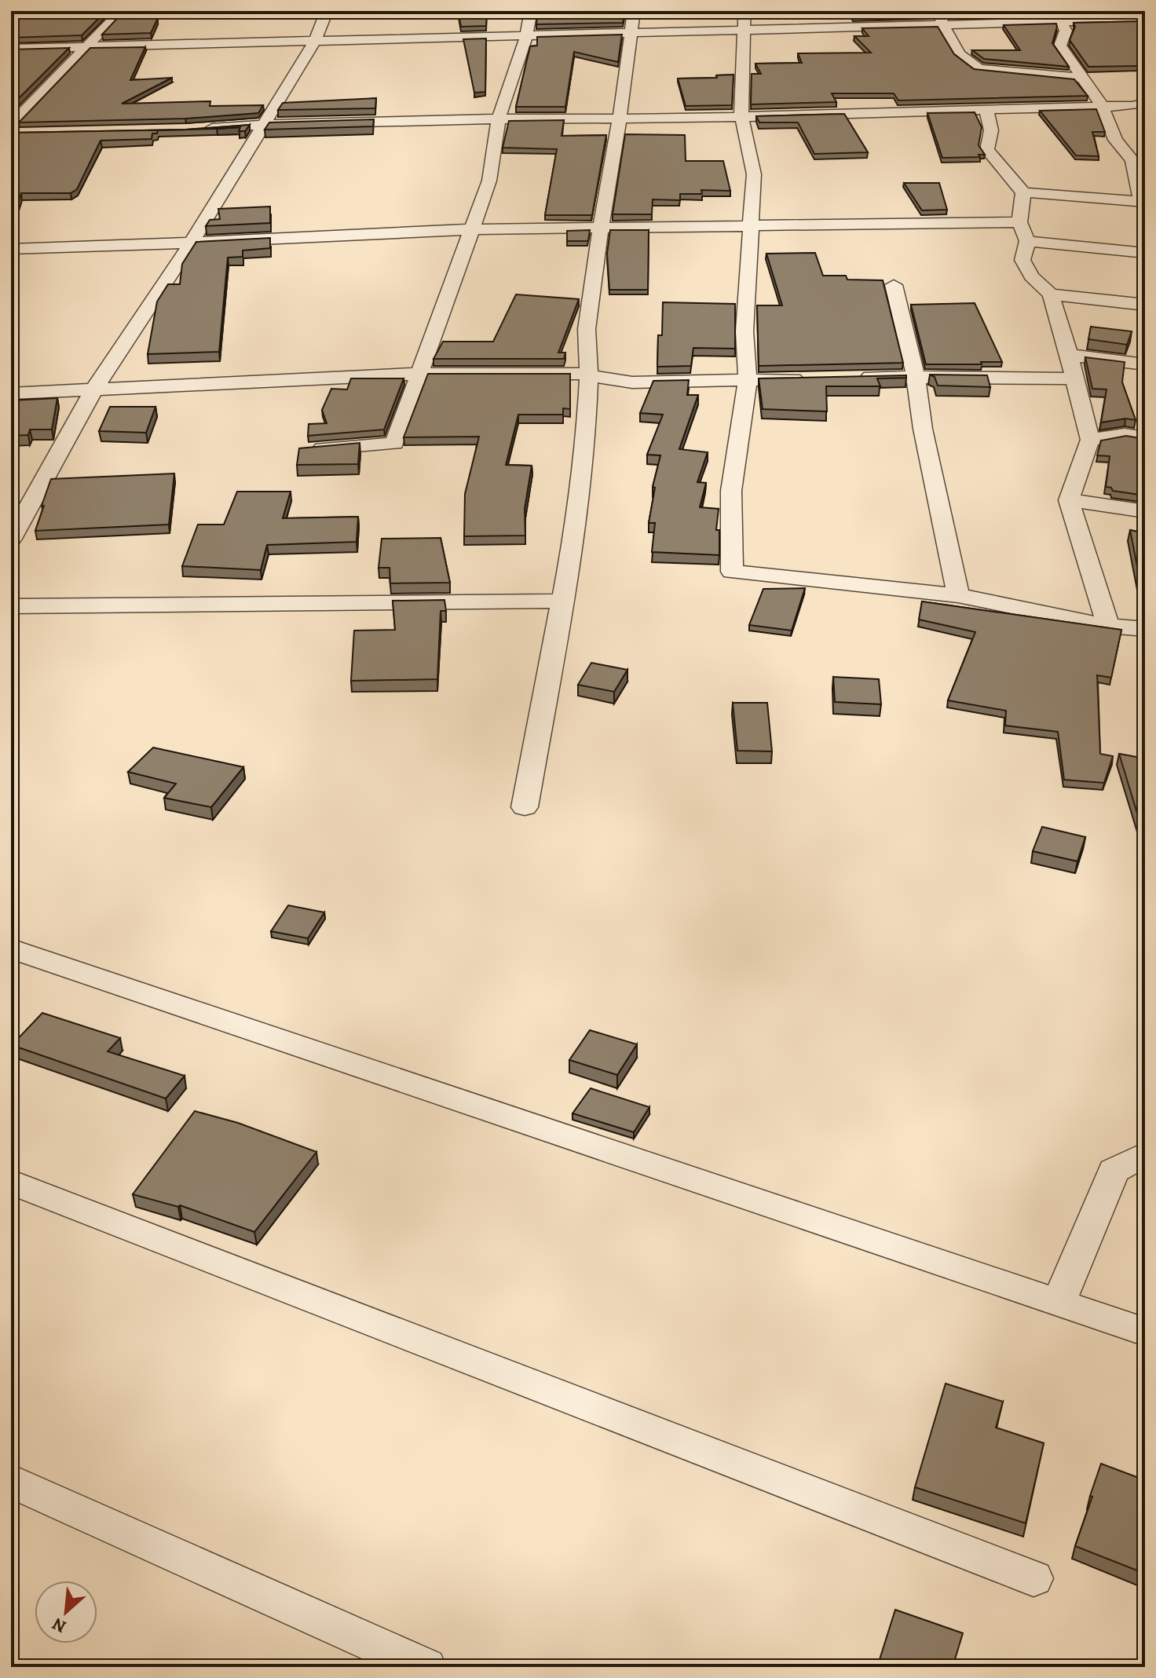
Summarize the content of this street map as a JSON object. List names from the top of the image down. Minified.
{"north":"bottom left"}
